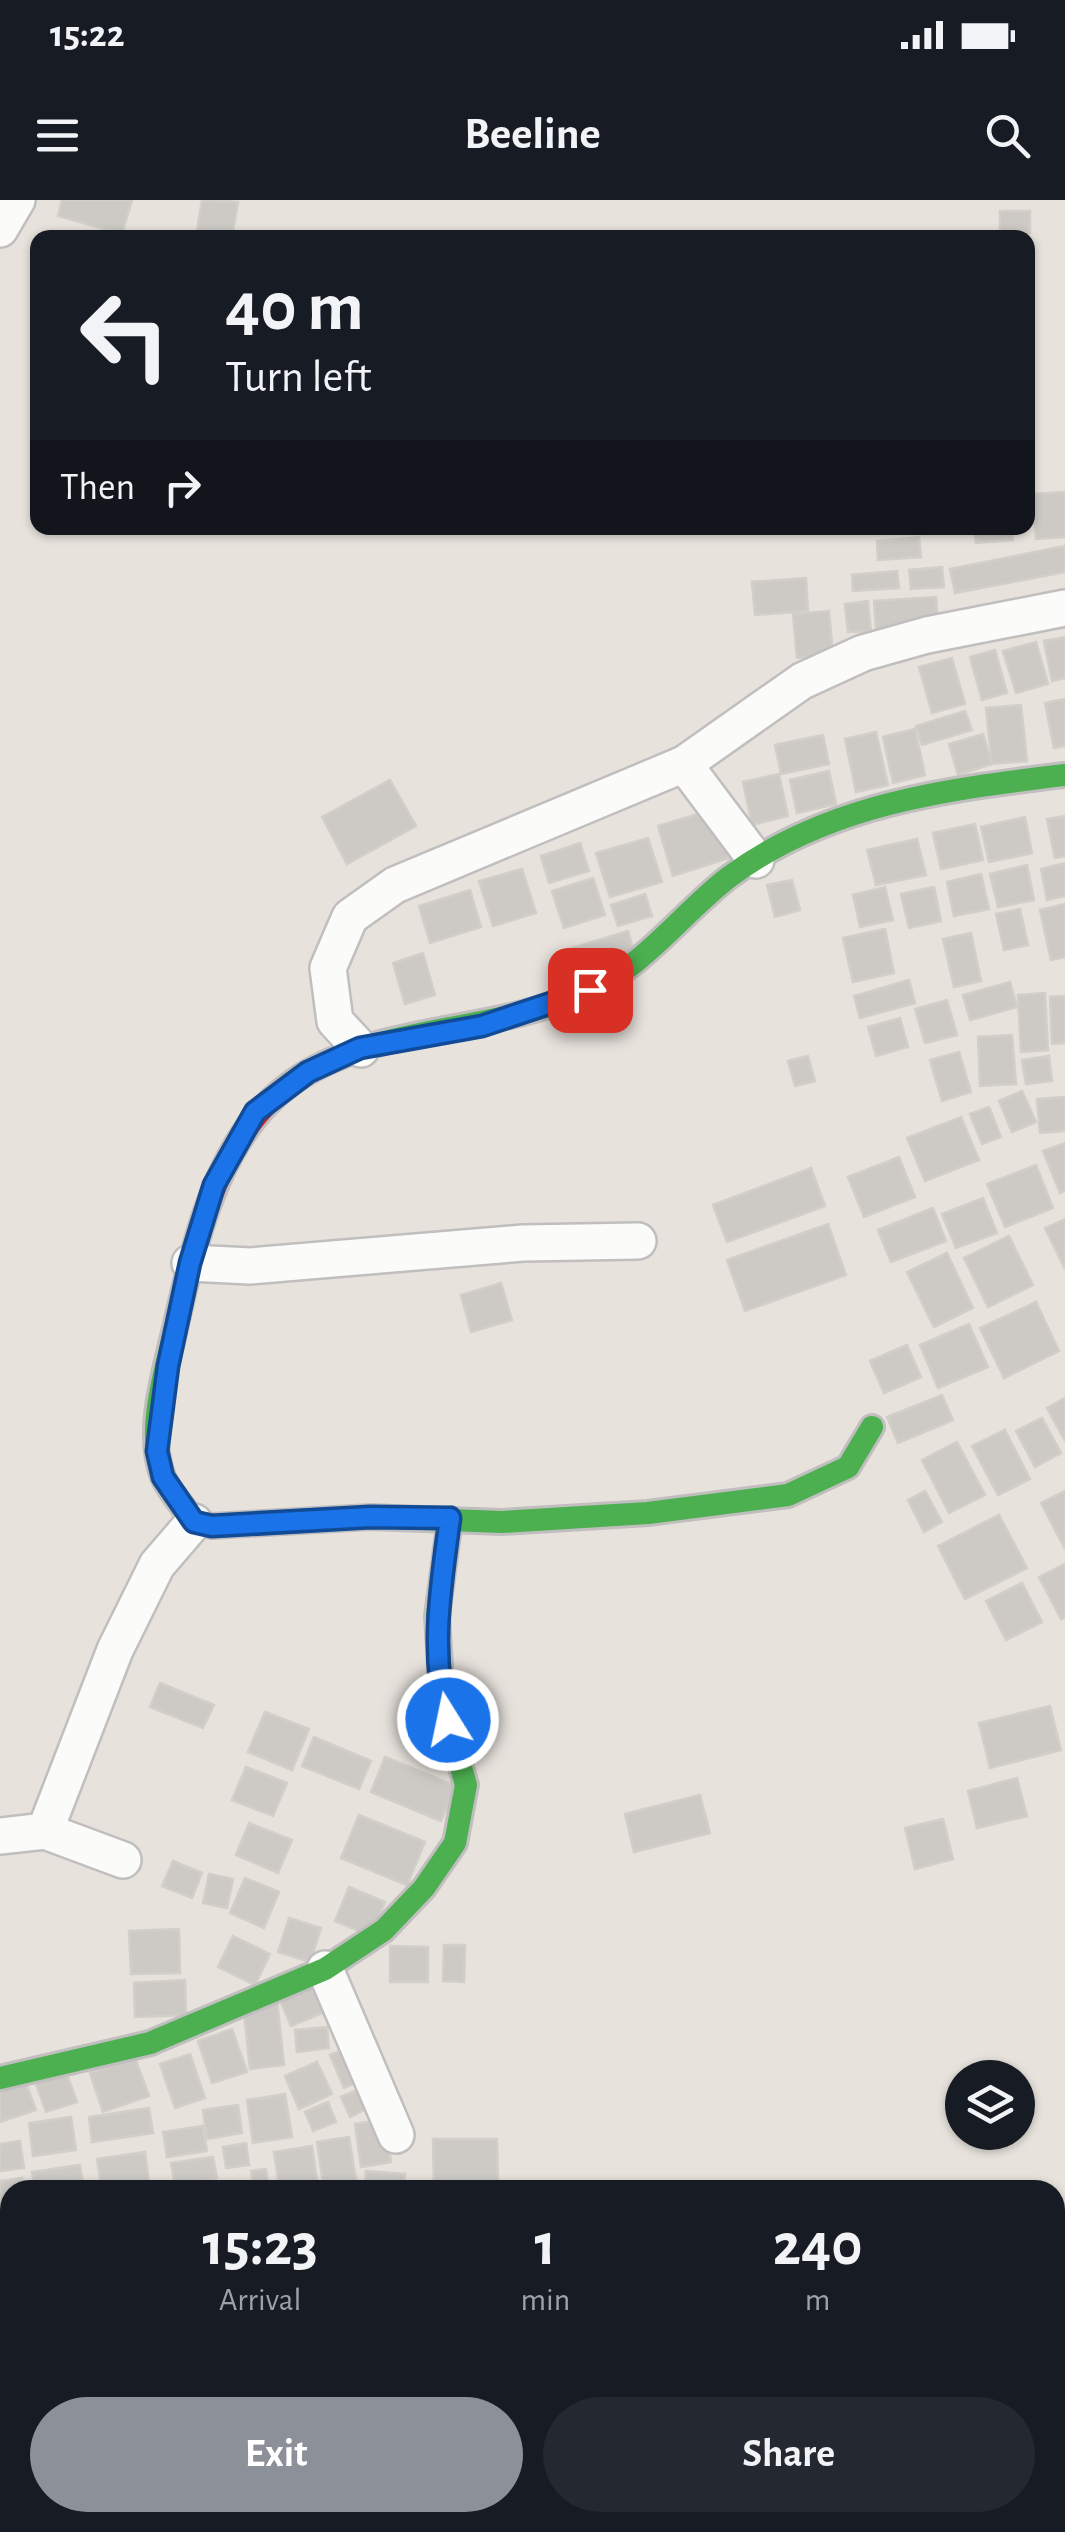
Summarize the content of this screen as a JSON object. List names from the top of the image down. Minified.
{"page":{"status":"15:22","header":"Beeline","turn":["40 m","Turn left"],"then":"Then","eta":["15:23","Arrival","1","min","240","m"],"buttons":["Exit","Share"]}}
